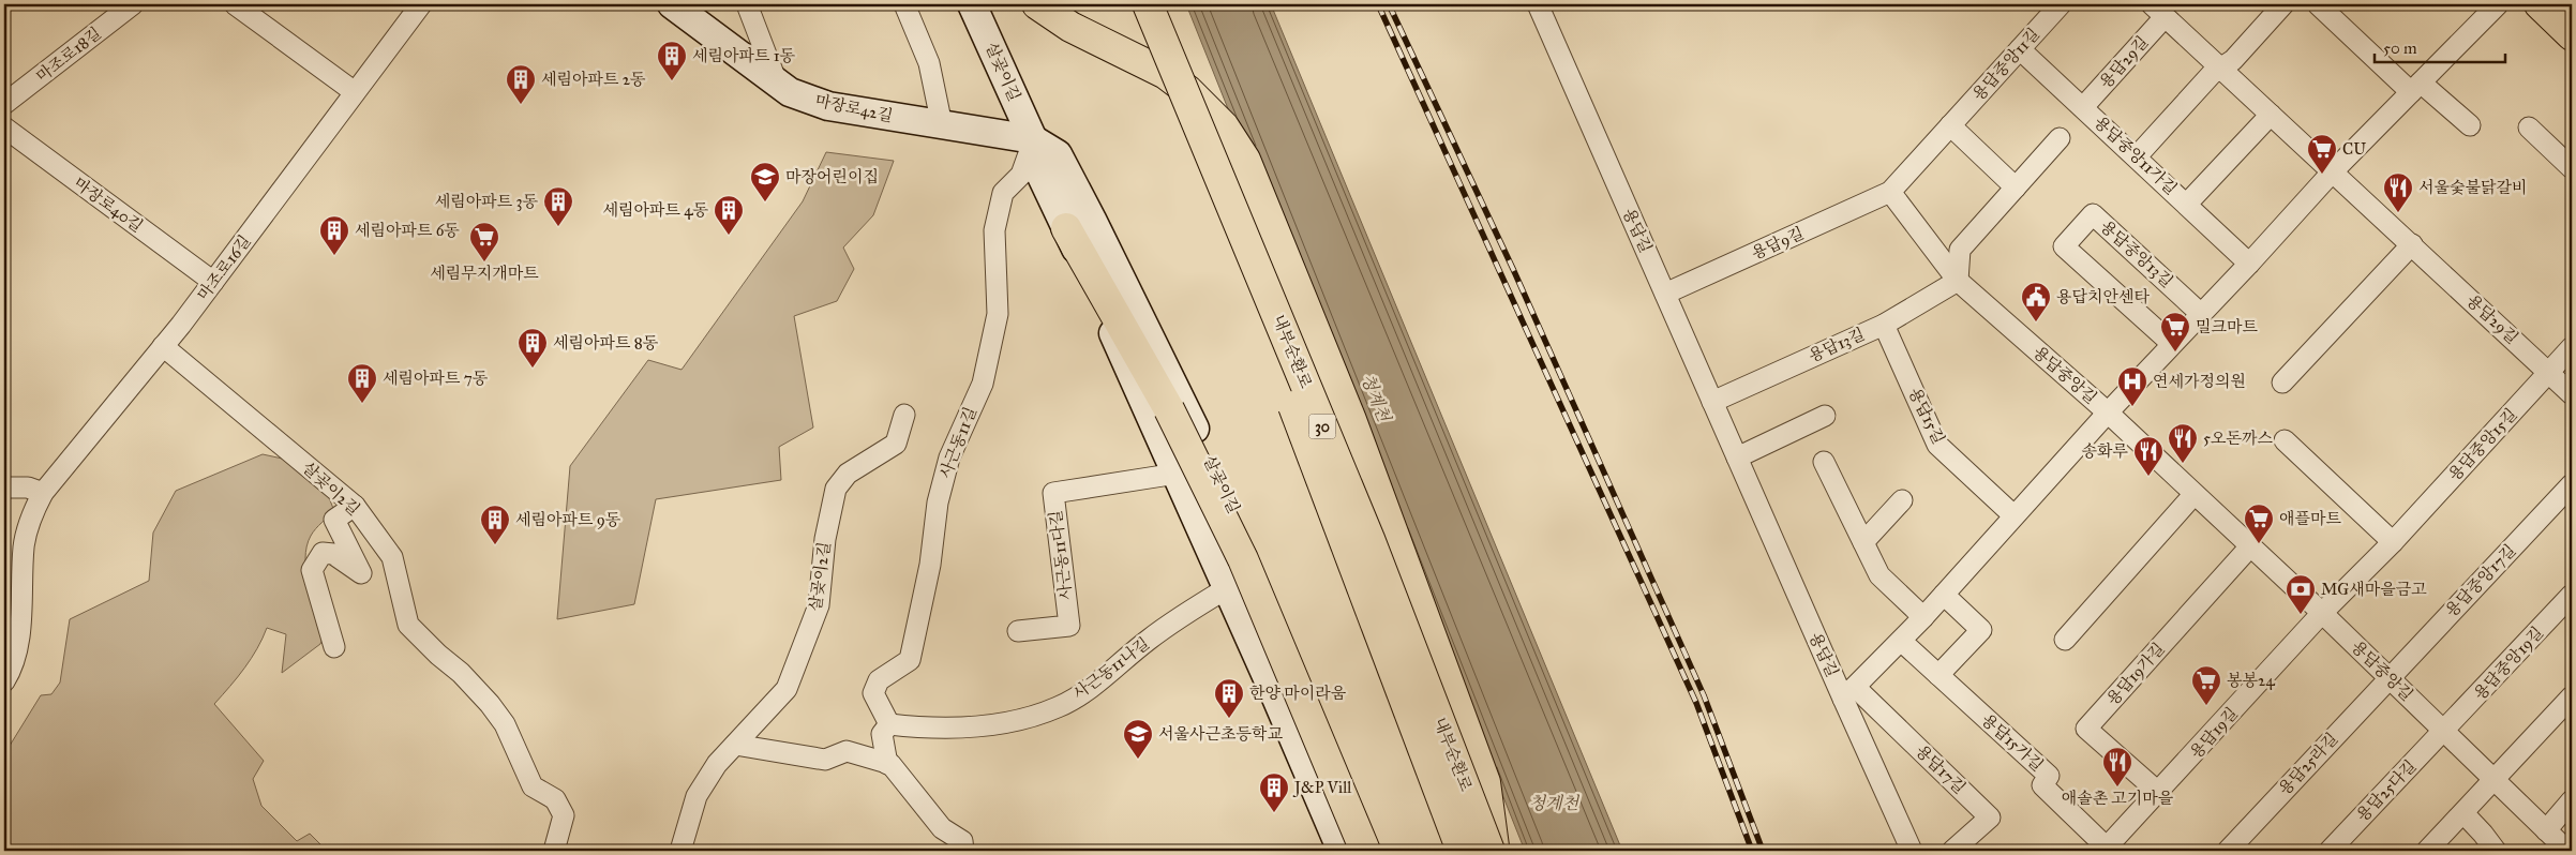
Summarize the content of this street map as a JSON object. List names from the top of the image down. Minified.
{"streets":{"main road":["살곶이길","마장로42길","내부순환로","30"],"street":["마조로18길","용답29길","용답중앙11길","용답중앙11가길","마장로40길","용답길","용답9길","용답중앙13길","마조로16길","용답13길","용답중앙길","용답15길","사근동11길","용답중앙15길","살곶이2길","사근동11다길","용답중앙17길","용답중앙19길","사근동11나길","용답19가길","용답19길","용답15가길","용답25라길","용답17길","용답25다길"]},"crossings":[["용답29길","용답중앙11가길"],["용답29길","용답중앙15길"],["용답중앙11길","용답중앙11가길"],["용답중앙11길","용답9길"],["용답중앙11길","용답중앙길"],["살곶이길","마장로42길"],["살곶이길","사근동11길"],["살곶이길","사근동11다길"],["살곶이길","사근동11나길"],["마장로42길","사근동11길"],["마장로40길","마조로16길"],["용답길","용답9길"],["용답길","용답13길"],["용답길","용답17길"],["용답9길","용답중앙길"],["마조로16길","살곶이2길"],["용답13길","용답중앙길"],["용답13길","용답15길"],["용답중앙길","용답중앙15길"],["용답중앙길","용답중앙17길"],["용답중앙길","용답중앙19길"],["용답중앙길","용답19가길"],["용답중앙길","용답19길"],["용답중앙길","용답25라길"],["용답중앙길","용답25다길"],["사근동11길","사근동11나길"],["용답중앙15길","용답19길"],["용답중앙17길","용답25라길"],["용답중앙19길","용답25다길"],["용답19가길","용답19길"],["용답19길","용답15가길"]],"water":["청계천"],"places":{"building":["세림아파트 1동","세림아파트 2동","세림아파트 3동","세림아파트 4동","세림아파트 6동","세림아파트 8동","세림아파트 7동","세림아파트 9동","한양 마이라움","J&P Vill"],"supermarket":["CU","세림무지개마트","밀크마트","애플마트","봉봉24"],"school or university":["마장어린이집","서울사근초등학교"],"restaurant":["서울숯불닭갈비","5오돈까스","송화루","애솔촌 고기마을"],"public building":["용답치안센타"],"hospital":["연세가정의원"],"bank":["MG새마을금고"]},"scale_bar":"50 m"}
